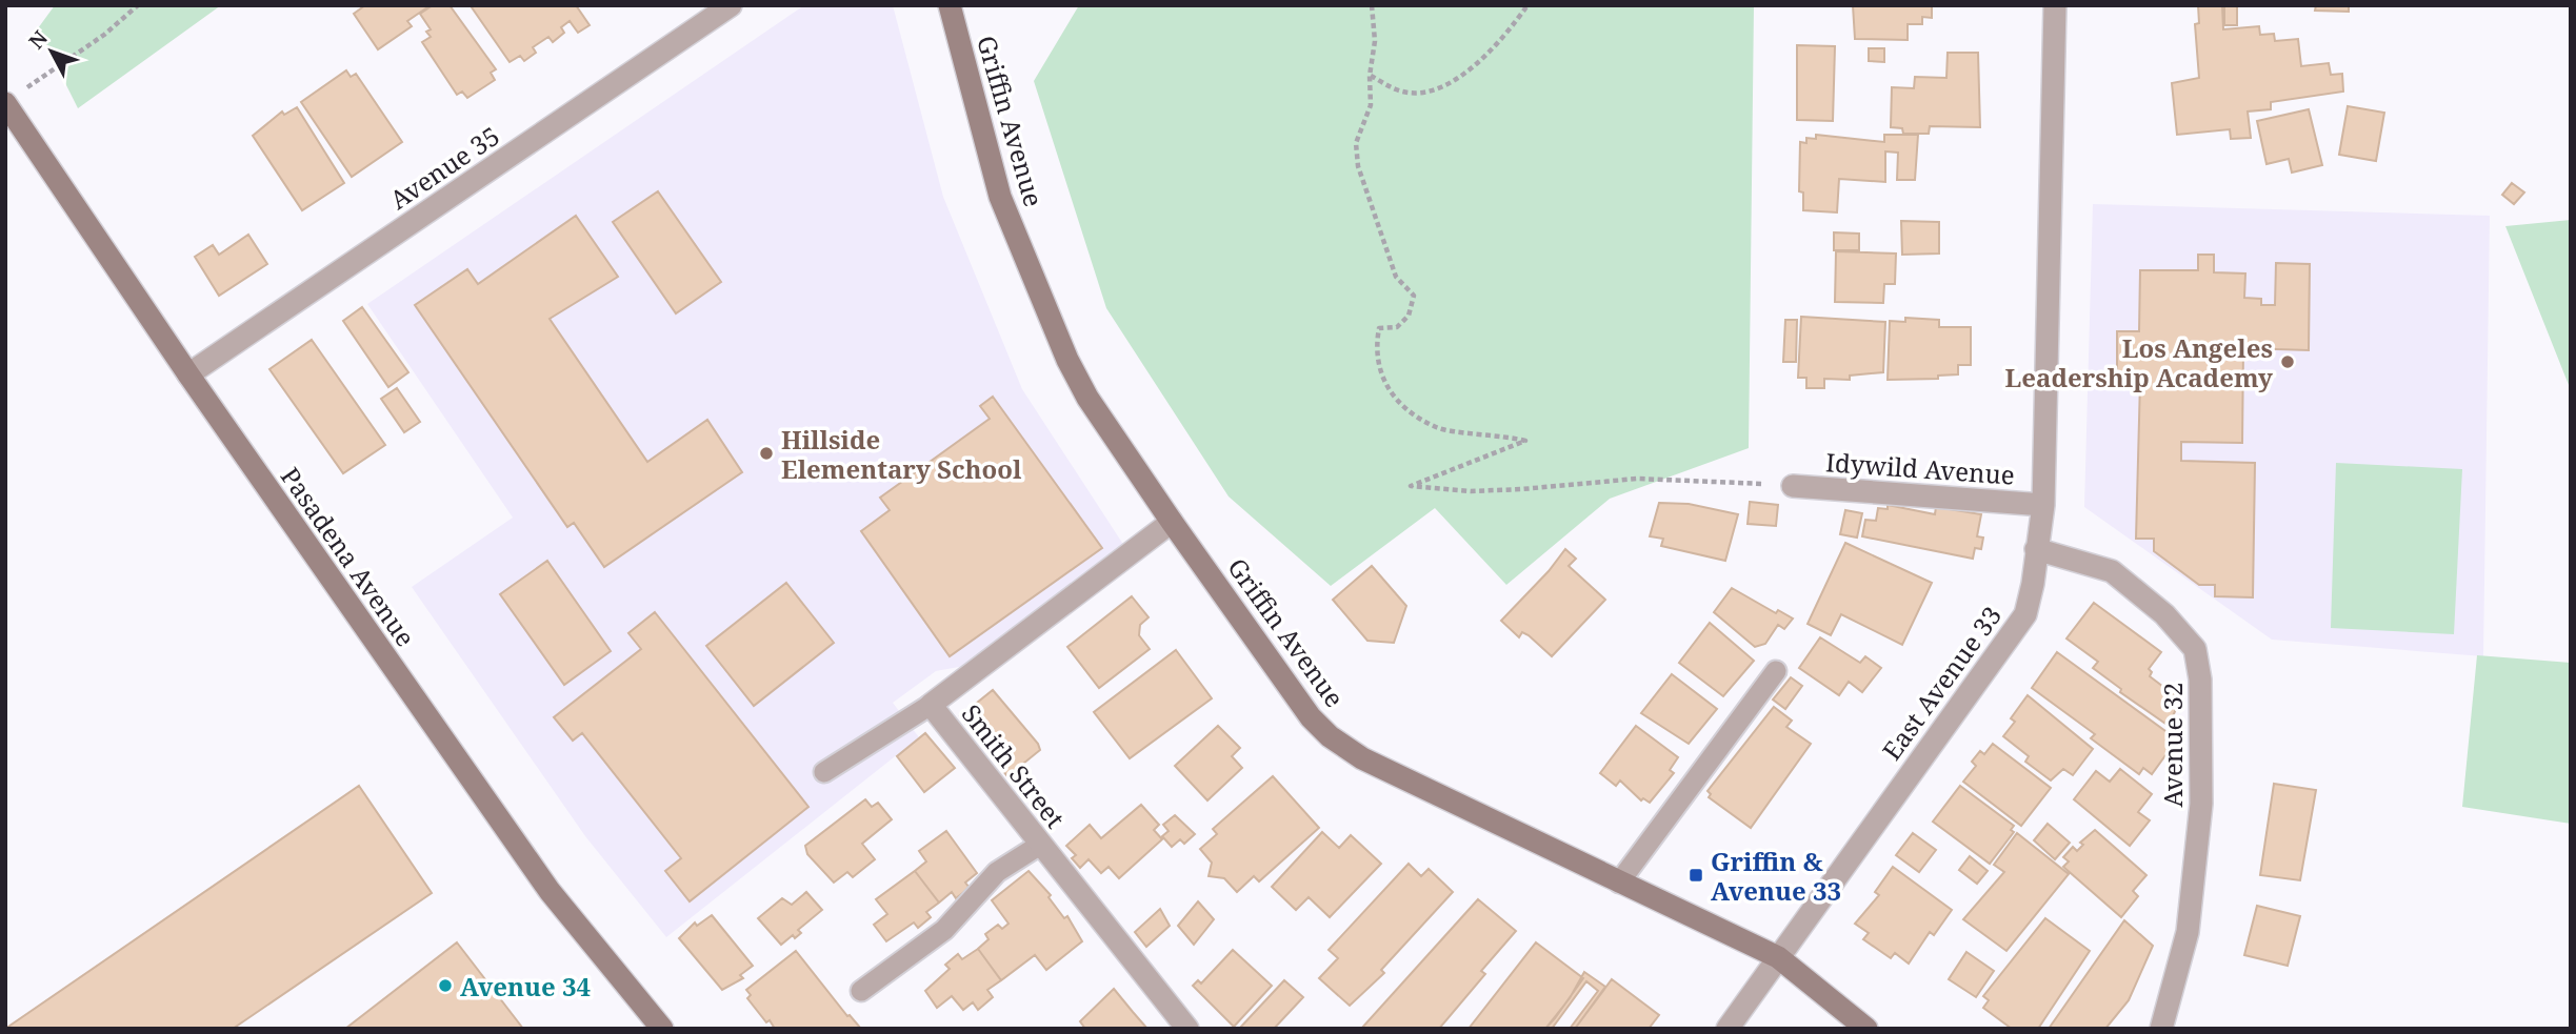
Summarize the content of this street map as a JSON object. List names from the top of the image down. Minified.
{"streets":{"street":["Griffin Avenue","Avenue 35","Idywild Avenue","Pasadena Avenue","East Avenue 33","Avenue 32","Smith Street"]},"crossings":[["Griffin Avenue","East Avenue 33"],["Griffin Avenue","Smith Street"],["Avenue 35","Pasadena Avenue"],["Idywild Avenue","East Avenue 33"],["East Avenue 33","Avenue 32"]],"places":{"other":["Los Angeles Leadership Academy","Hillside Elementary School","Avenue 34"],"transit":["Griffin & Avenue 33"]},"north":"top left"}
